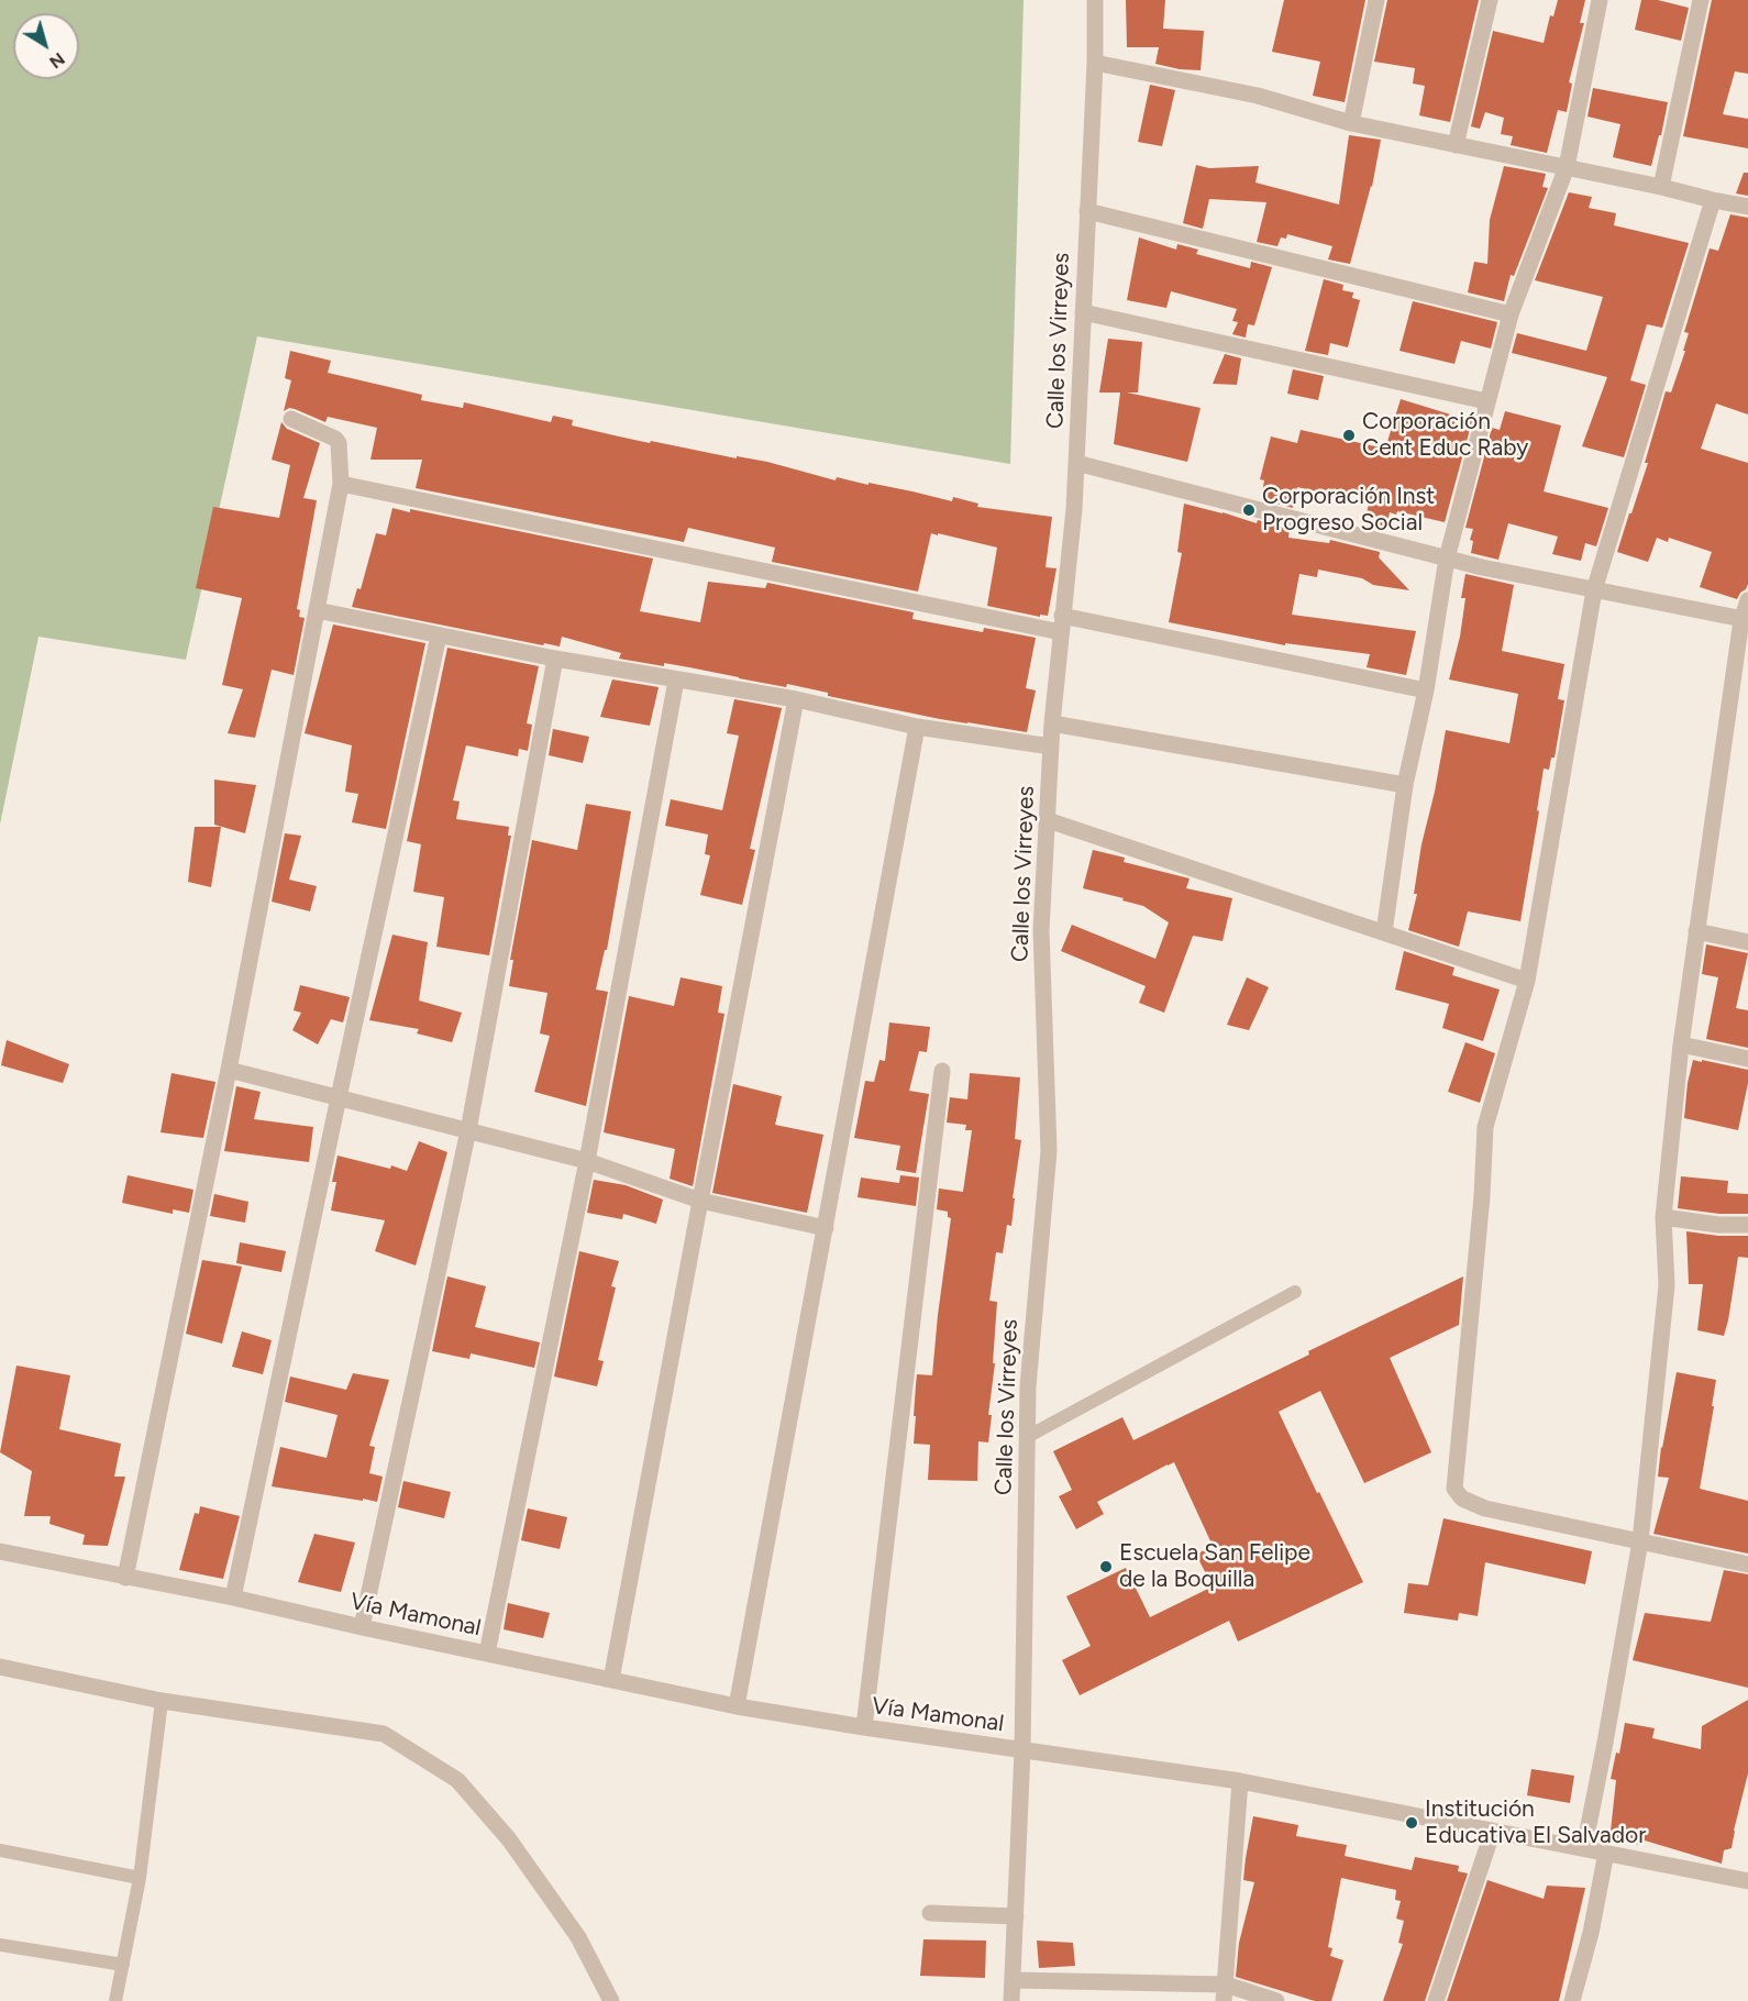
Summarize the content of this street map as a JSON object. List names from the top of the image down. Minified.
{"streets":{"street":["Calle los Virreyes","Vía Mamonal"]},"crossings":[["Calle los Virreyes","Vía Mamonal"]],"places":["Corporación Cent Educ Raby","Corporación Inst Progreso Social","Escuela San Felipe de la Boquilla","Institución Educativa El Salvador"],"north":"bottom right"}
